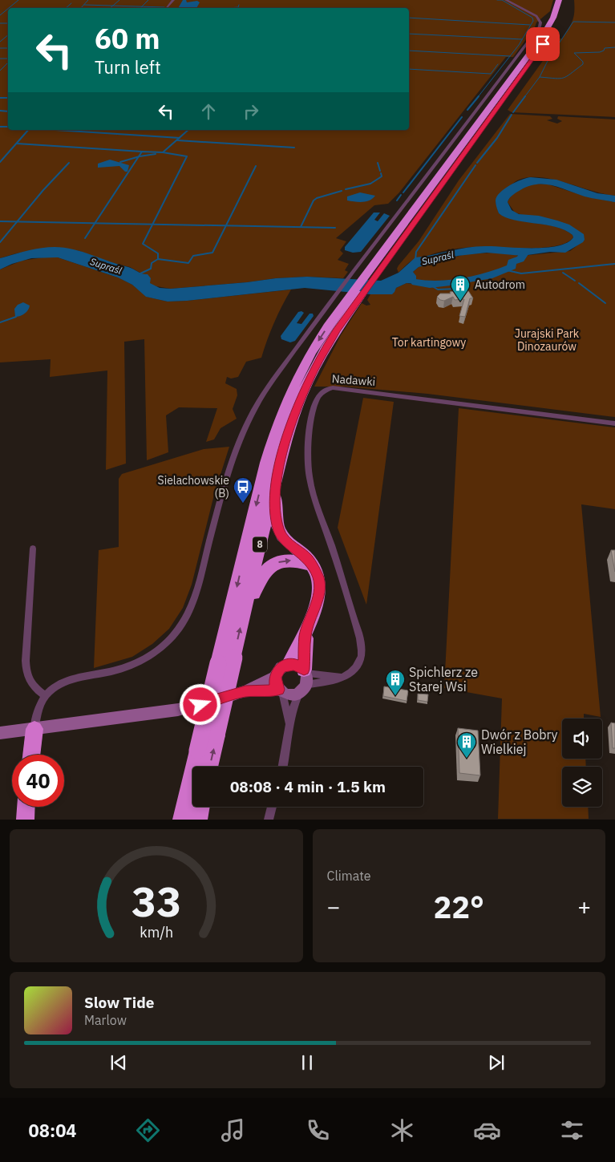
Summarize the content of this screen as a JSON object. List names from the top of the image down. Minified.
{"streets":{"highway":["8"],"street":["Nadawki"]},"water":["Supraśl"],"parks":["Jurajski Park Dinozaurów","Tor kartingowy"],"places":{"building":["Autodrom","Spichlerz ze Starej Wsi","Dwór z Bobry Wielkiej"],"bus stop":["Sielachowskie (B)"]},"page":{"turn":["60 m","Turn left"],"limit":"40","trip":"08:08 · 4 min · 1.5 km","tile":"Climate","heat":["−","22°","+"],"song":["Slow Tide","Marlow"],"tabs":"08:04","gauge":["33","km/h"]}}
